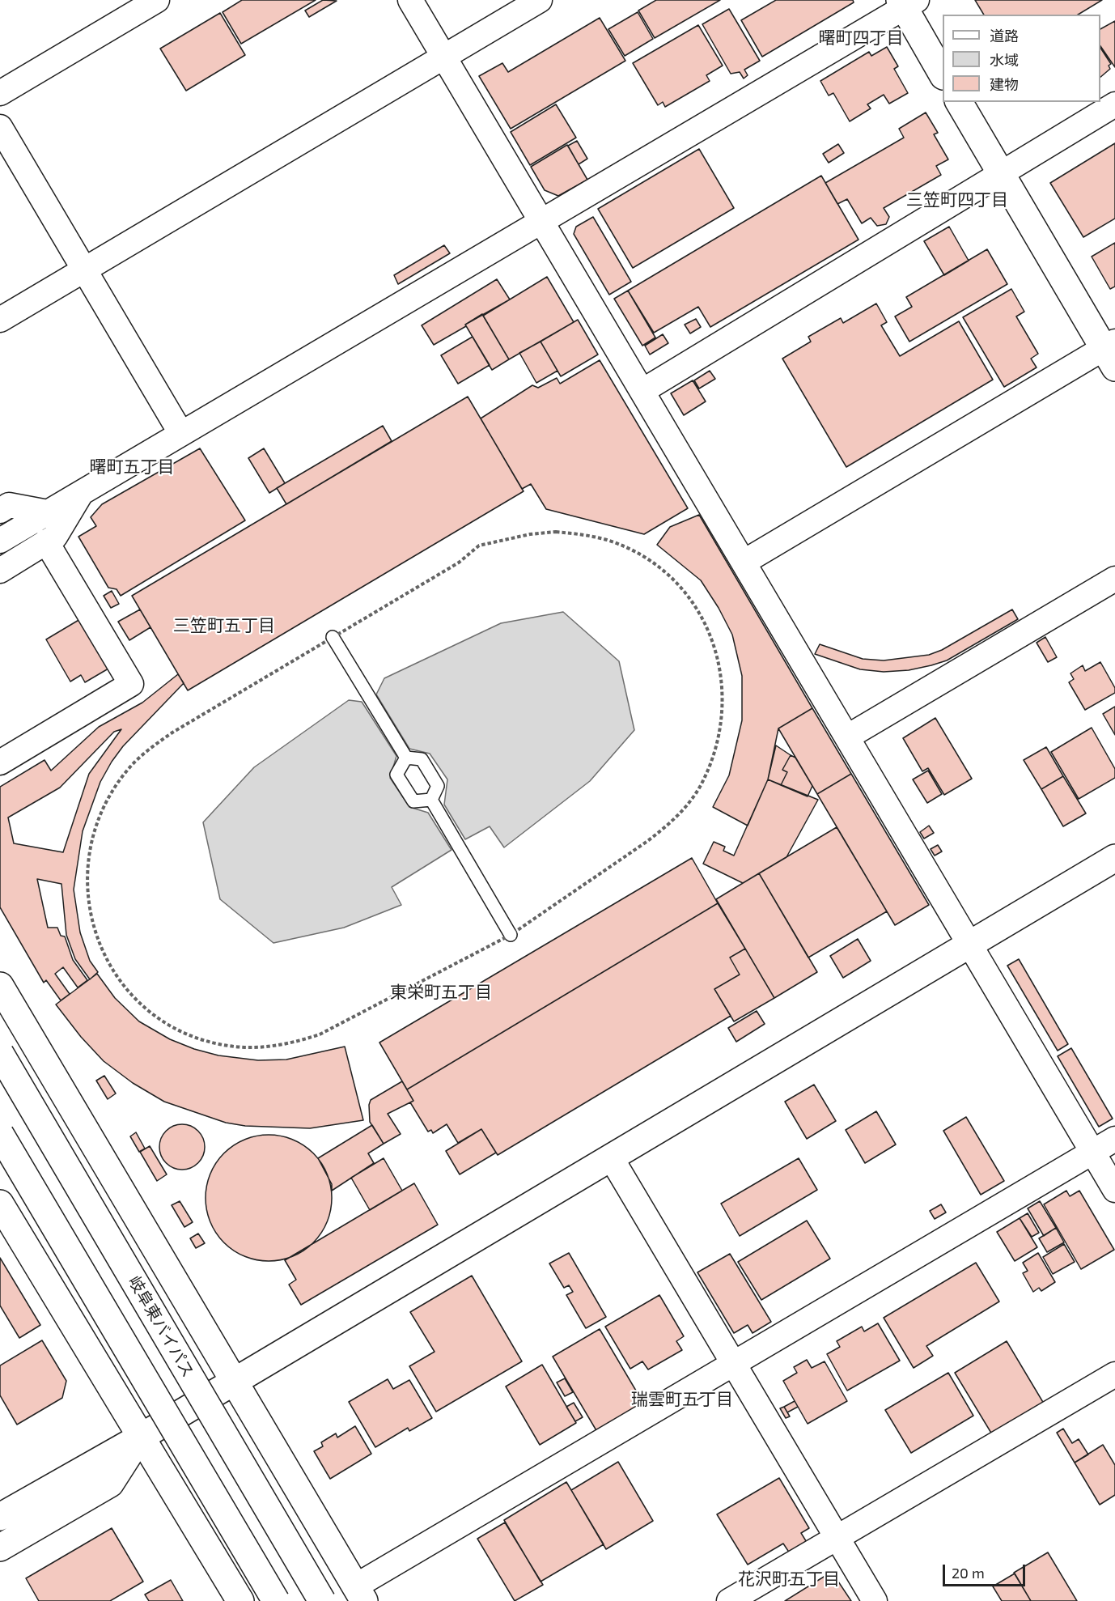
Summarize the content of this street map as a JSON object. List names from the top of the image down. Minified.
{"streets":{"main road":["岐阜東バイパス"]},"districts":["曙町四丁目","三笠町四丁目","曙町五丁目","三笠町五丁目","東栄町五丁目","瑞雲町五丁目","花沢町五丁目"],"legend":["道路","水域","建物"],"scale_bar":"20 m"}
